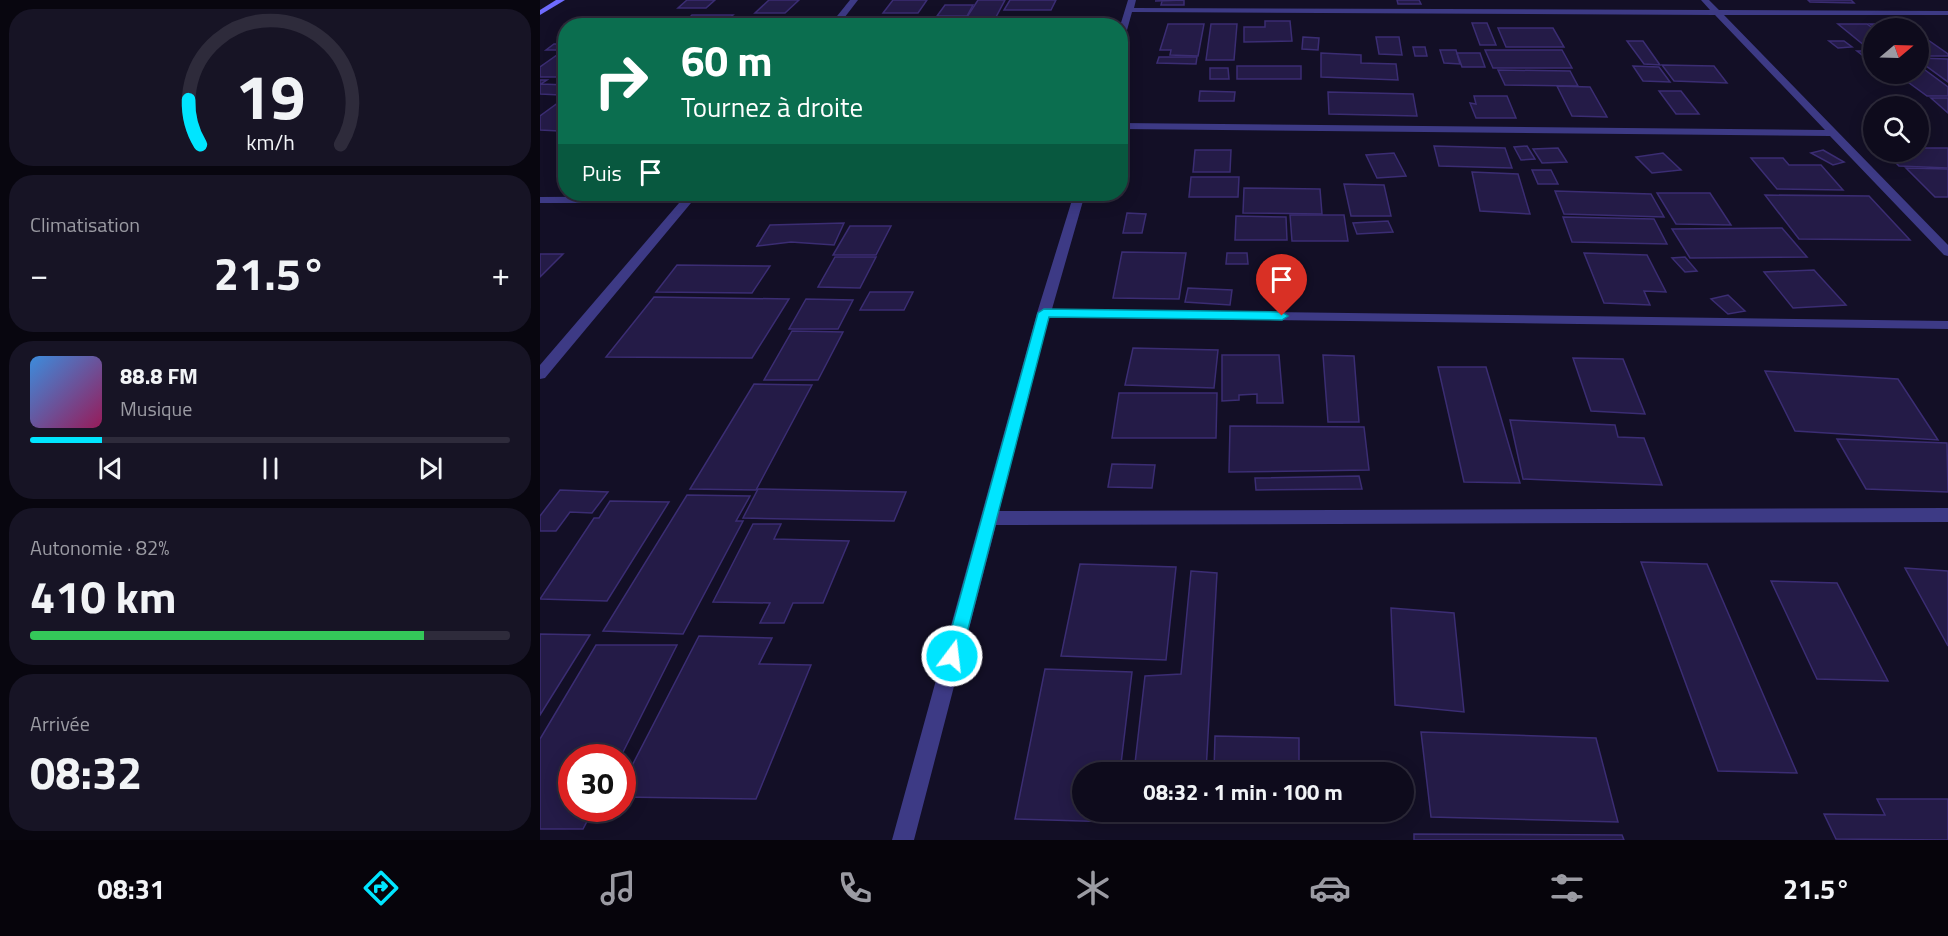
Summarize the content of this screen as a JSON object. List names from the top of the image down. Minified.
{"north":"right","page":{"turn":["60 m","Tournez à droite"],"then":"Puis","tile":["Climatisation",["Autonomie · 82%","410 km"],["Arrivée","08:32"]],"heat":["−","21.5°","+"],"song":["88.8 FM","Musique"],"limit":"30","trip":"08:32 · 1 min · 100 m","tabs":["08:31","21.5°"],"gauge":["19","km/h"]}}
